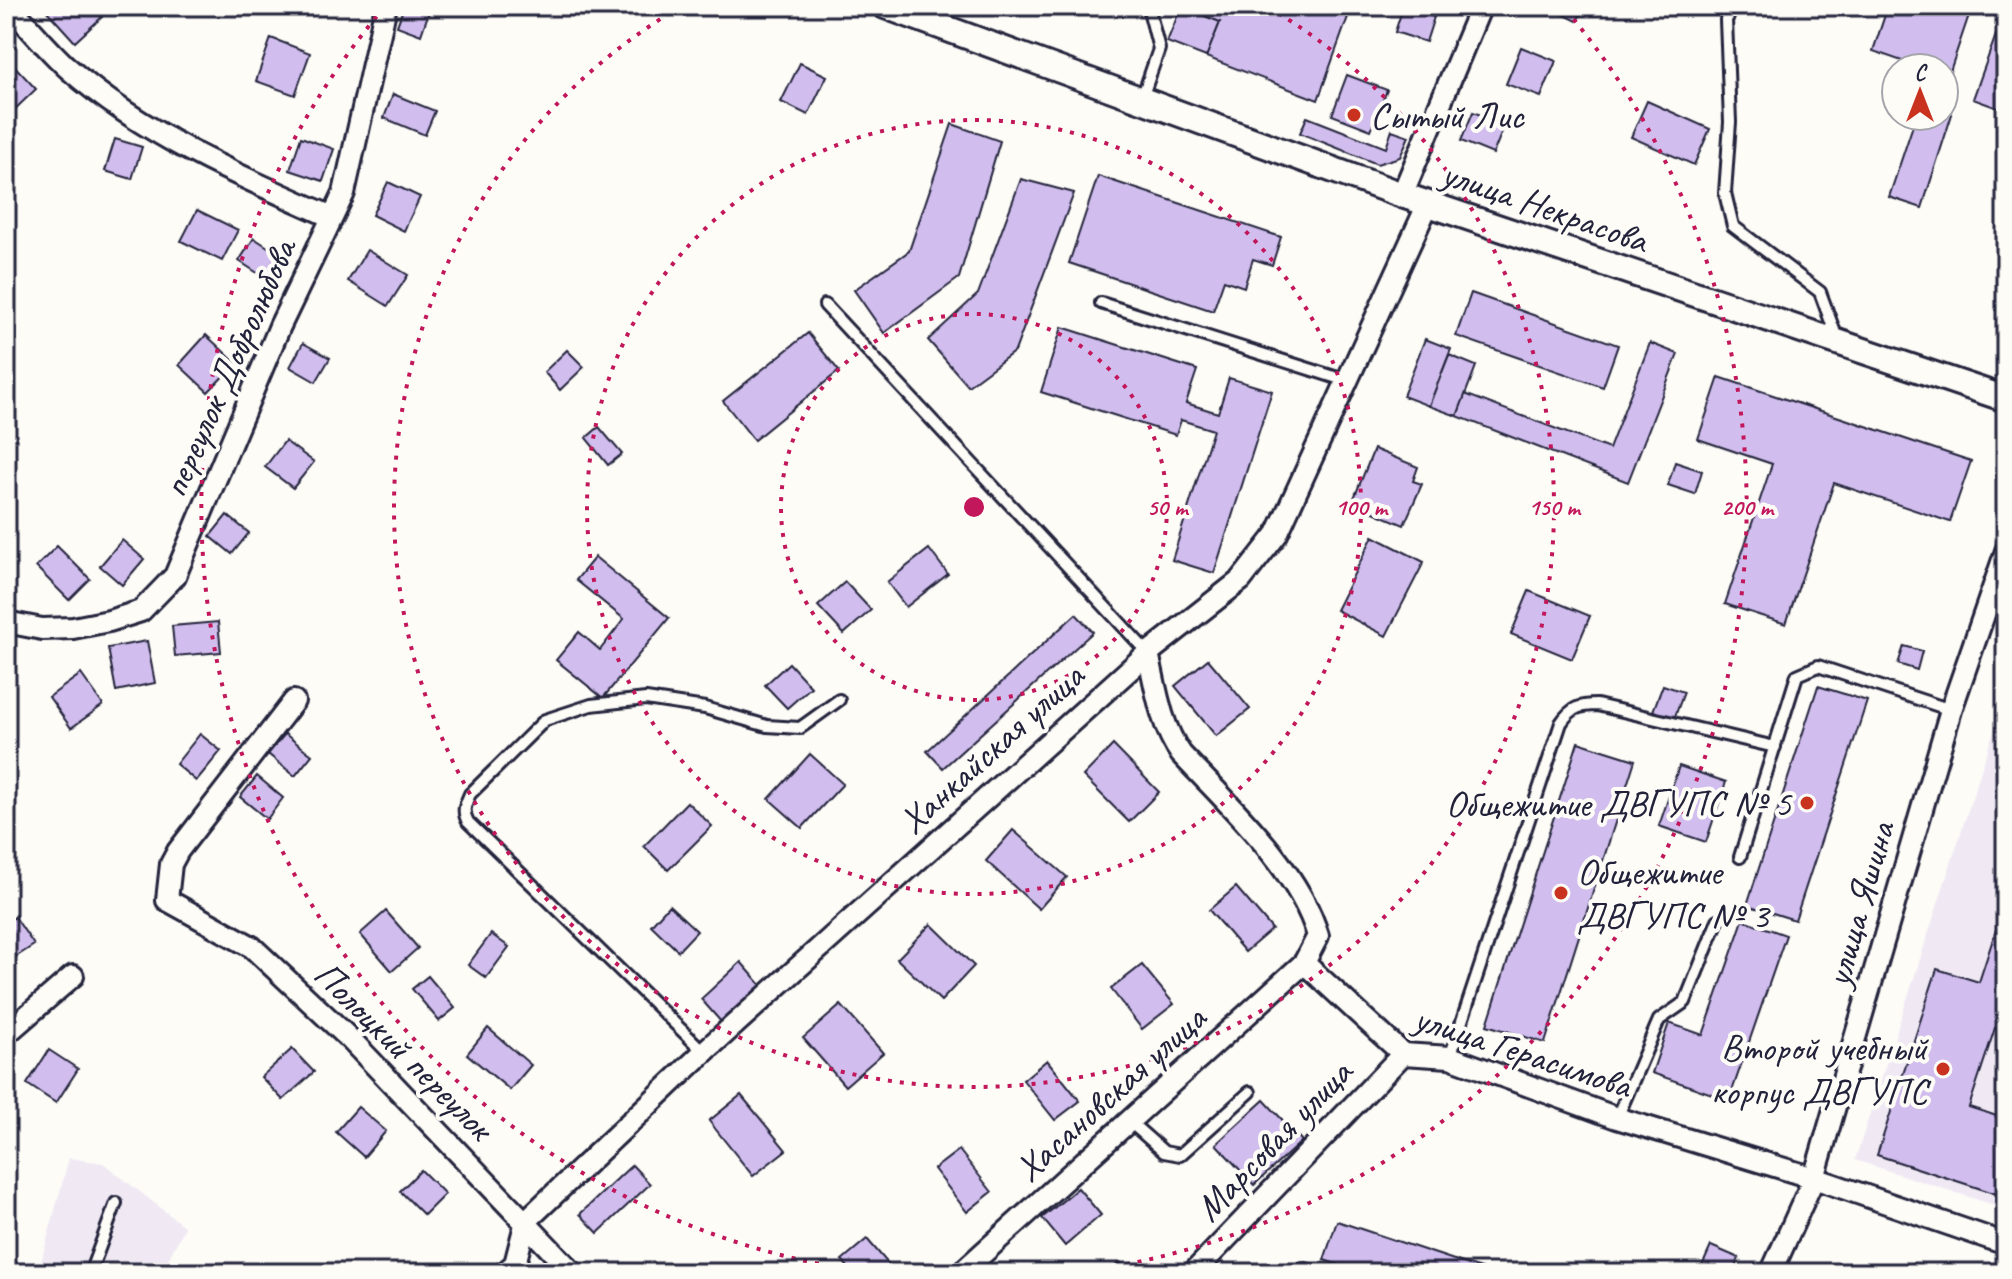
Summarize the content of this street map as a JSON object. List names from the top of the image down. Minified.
{"streets":{"street":["улица Некрасова","переулок Добролюбова","Ханкайская улица","улица Яшина","Полоцкий переулок","улица Герасимова","Хасановская улица","Марсовая улица"]},"crossings":[["улица Некрасова","Ханкайская улица"],["Ханкайская улица","Полоцкий переулок"],["улица Яшина","улица Герасимова"],["улица Герасимова","Хасановская улица"],["улица Герасимова","Марсовая улица"]],"places":["Сытый Лис","Общежитие ДВГУПС № 5","Общежитие ДВГУПС № 3","Второй учебный корпус ДВГУПС"],"north":"top","rings":["50 m","100 m","150 m","200 m"]}
